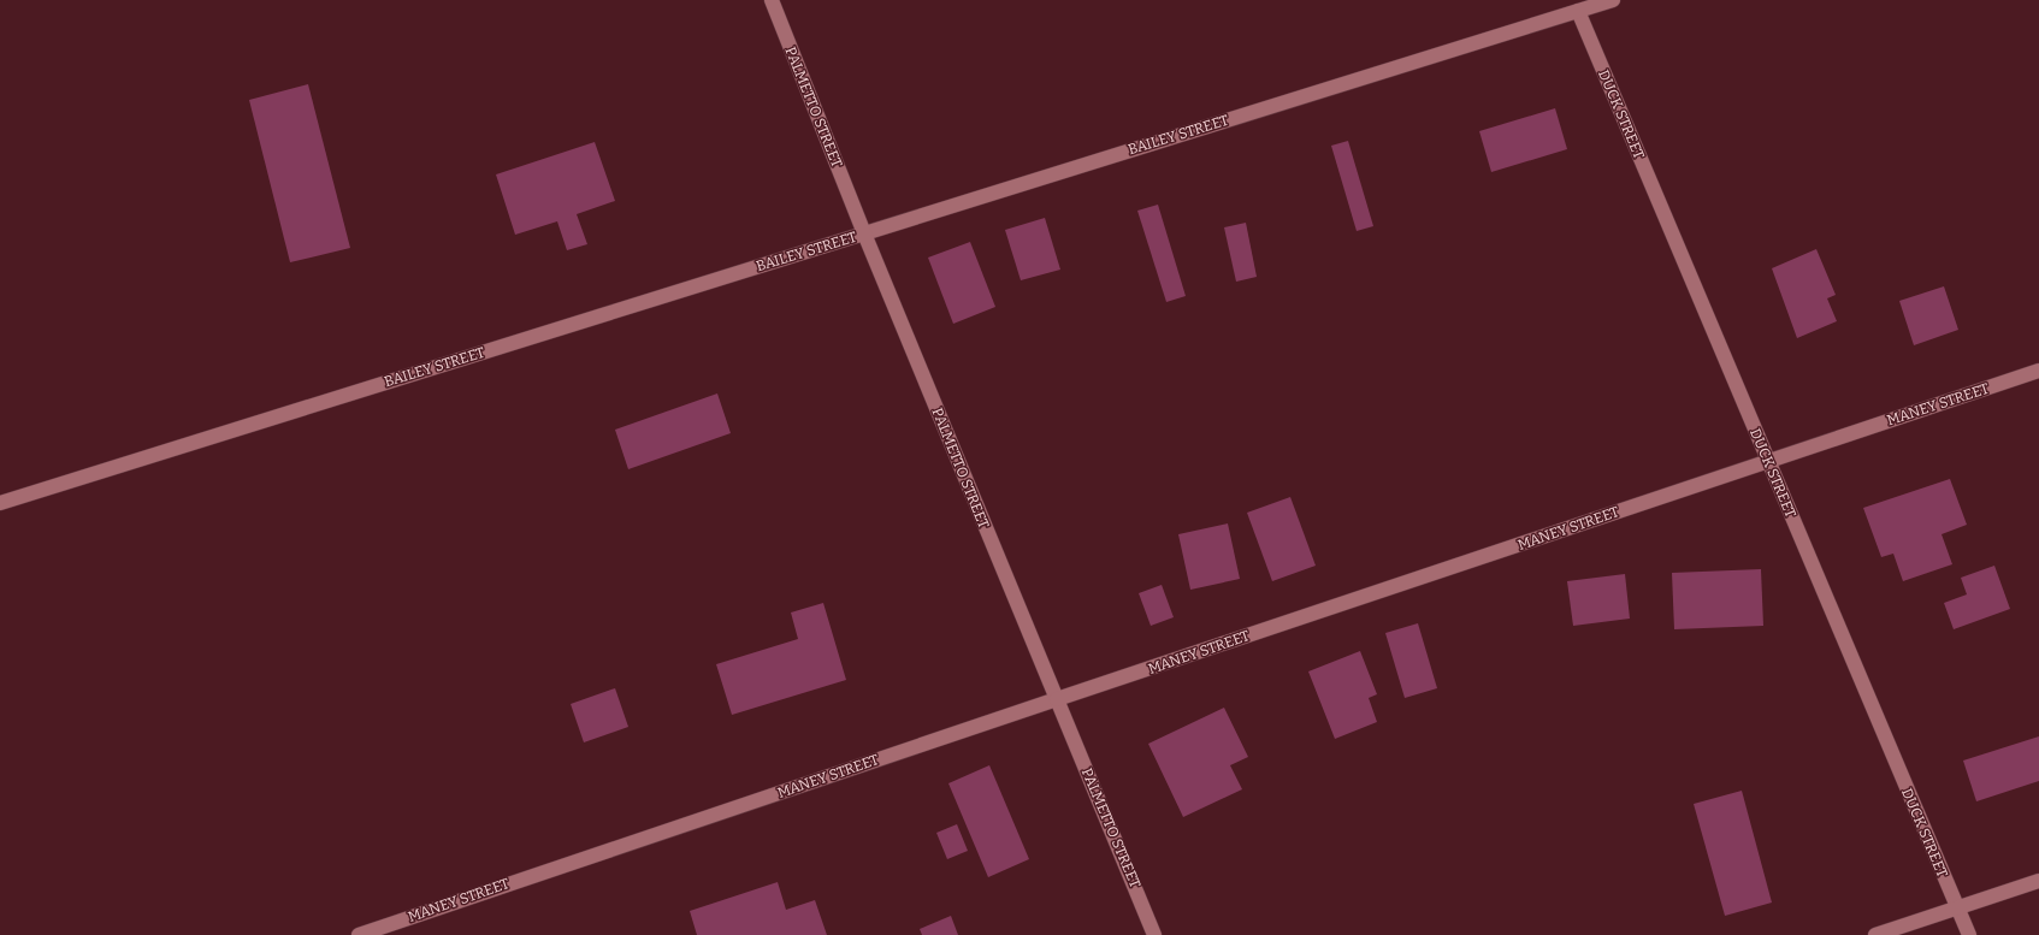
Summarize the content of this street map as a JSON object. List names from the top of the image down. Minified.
{"streets":{"street":["PALMETTO STREET","DUCK STREET","BAILEY STREET","MANEY STREET"]},"crossings":[["PALMETTO STREET","BAILEY STREET"],["PALMETTO STREET","MANEY STREET"],["DUCK STREET","BAILEY STREET"],["DUCK STREET","MANEY STREET"]]}
